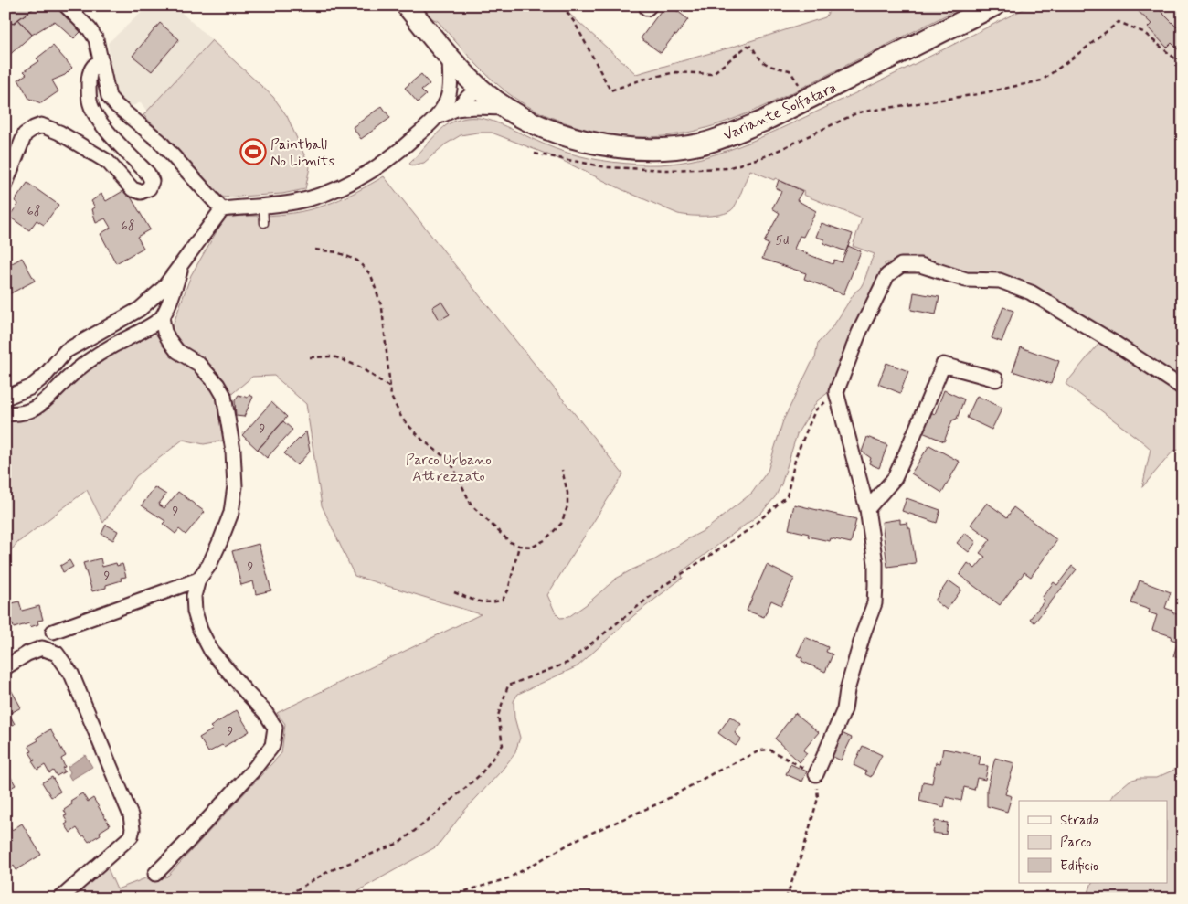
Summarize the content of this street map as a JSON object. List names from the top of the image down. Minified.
{"streets":{"main road":["Variante Solfatara"]},"parks":["Parco Urbano Attrezzato"],"places":{"sports":["Paintball No Limits"]},"house_numbers":["68","68","5d","9","9","9","9","9"],"legend":["Strada","Parco","Edificio"]}
